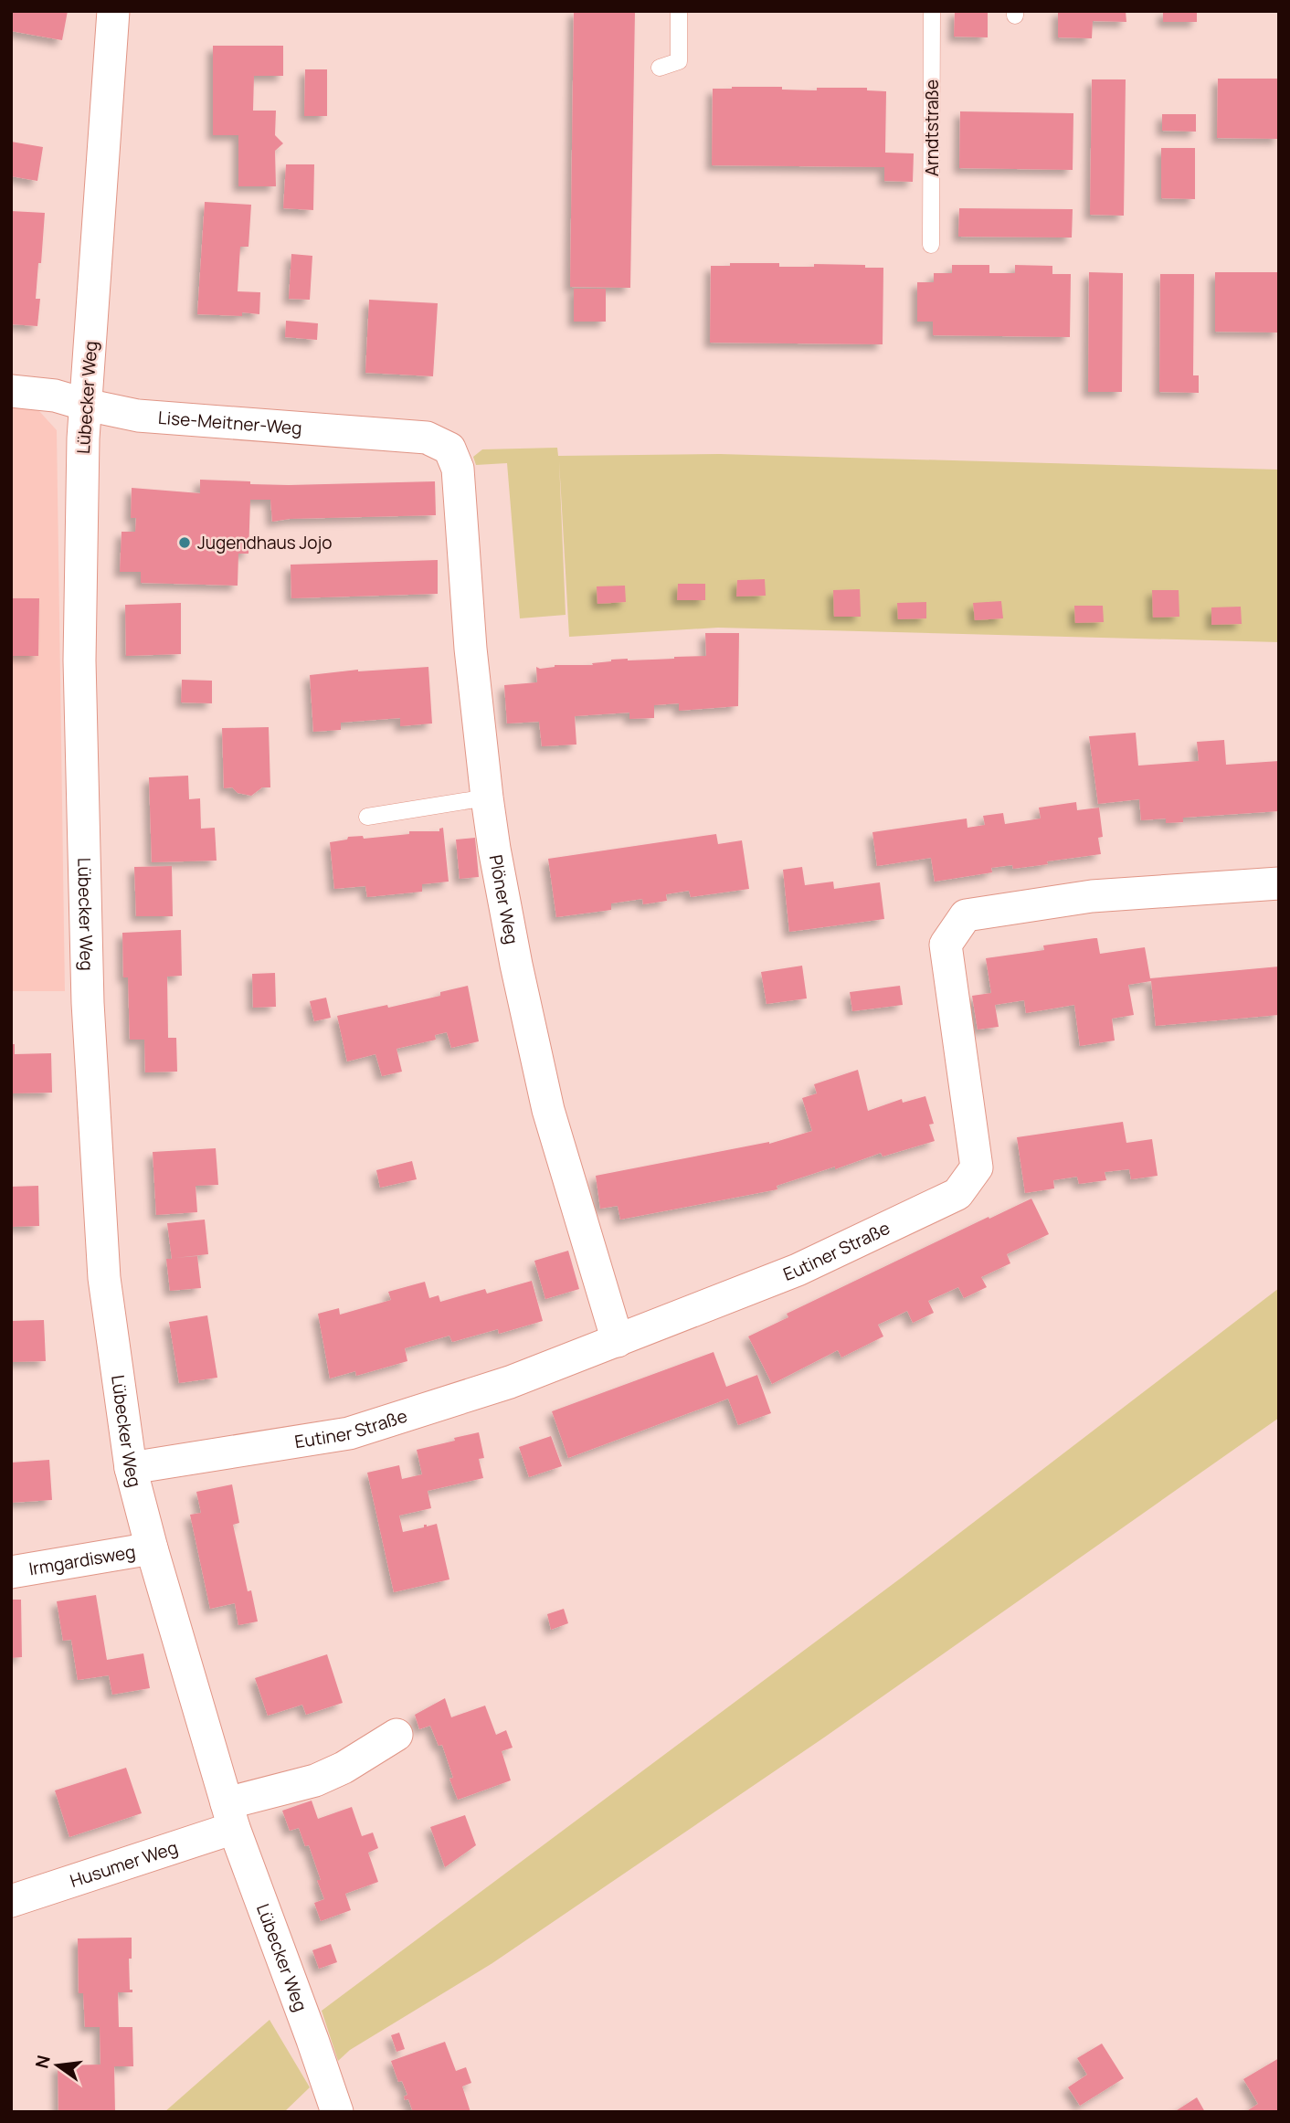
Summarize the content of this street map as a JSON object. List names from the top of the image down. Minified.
{"streets":{"street":["Lübecker Weg","Lise-Meitner-Weg","Plöner Weg","Eutiner Straße","Irmgardisweg","Husumer Weg"],"lane":["Arndtstraße"]},"crossings":[["Lübecker Weg","Lise-Meitner-Weg"],["Lübecker Weg","Eutiner Straße"],["Lübecker Weg","Irmgardisweg"],["Lübecker Weg","Husumer Weg"],["Lise-Meitner-Weg","Plöner Weg"],["Plöner Weg","Eutiner Straße"]],"places":["Jugendhaus Jojo"],"north":"left"}
